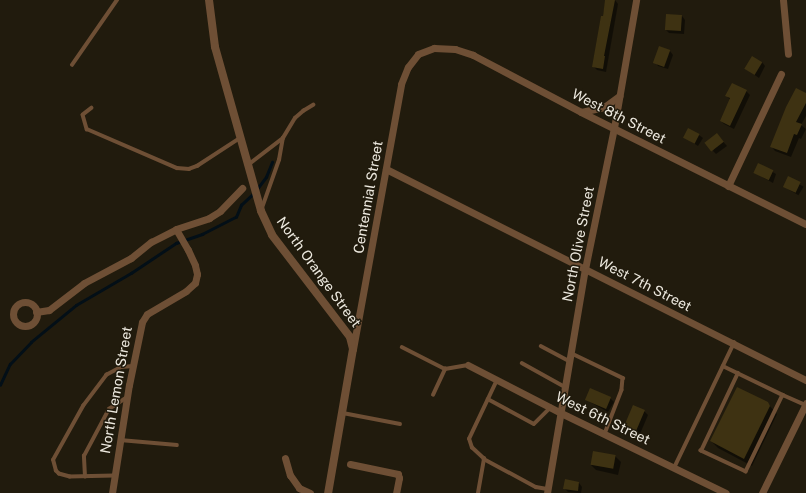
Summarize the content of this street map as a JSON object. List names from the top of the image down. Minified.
{"streets":{"street":["West 8th Street","Centennial Street","North Olive Street","North Orange Street","West 7th Street","North Lemon Street","West 6th Street"]},"crossings":[["West 8th Street","Centennial Street"],["West 8th Street","North Olive Street"],["Centennial Street","North Orange Street"],["Centennial Street","West 7th Street"],["North Olive Street","West 7th Street"],["North Olive Street","West 6th Street"]]}
